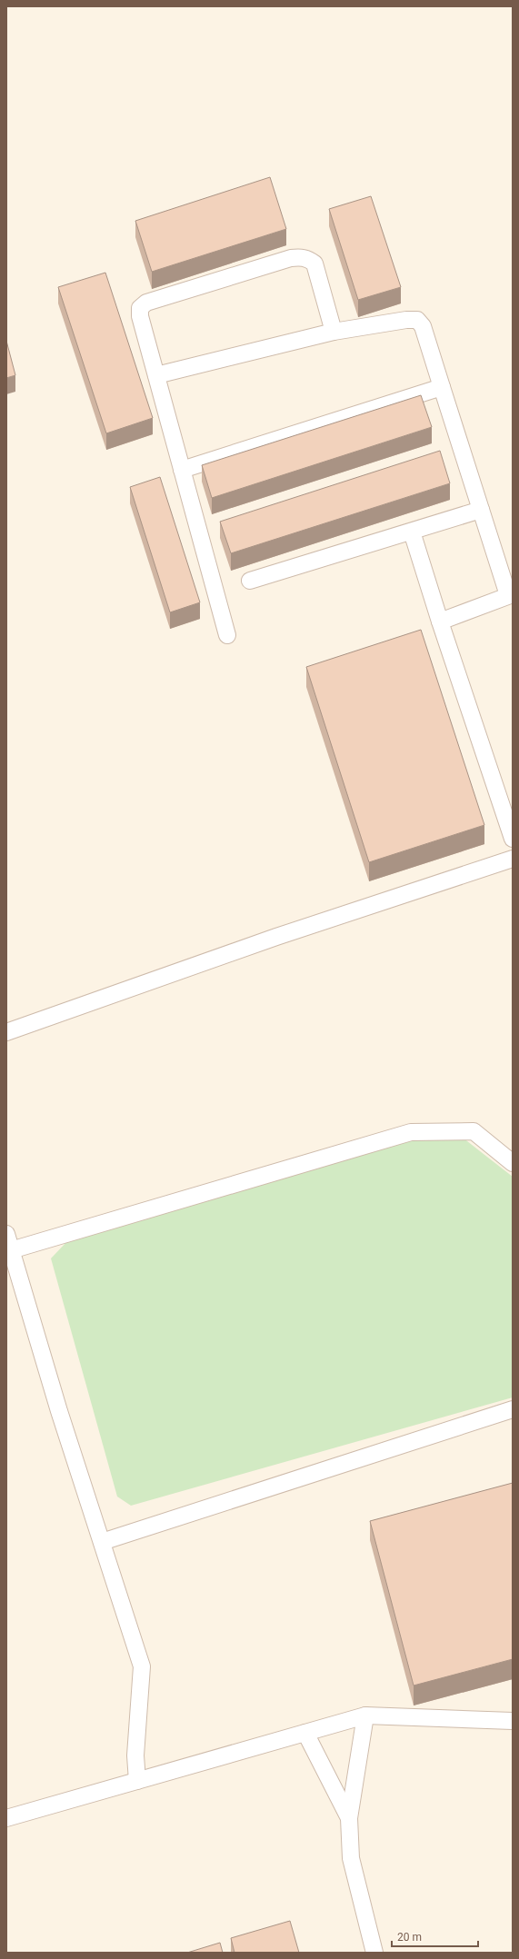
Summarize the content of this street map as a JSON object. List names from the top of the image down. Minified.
{"scale_bar":"20 m"}
